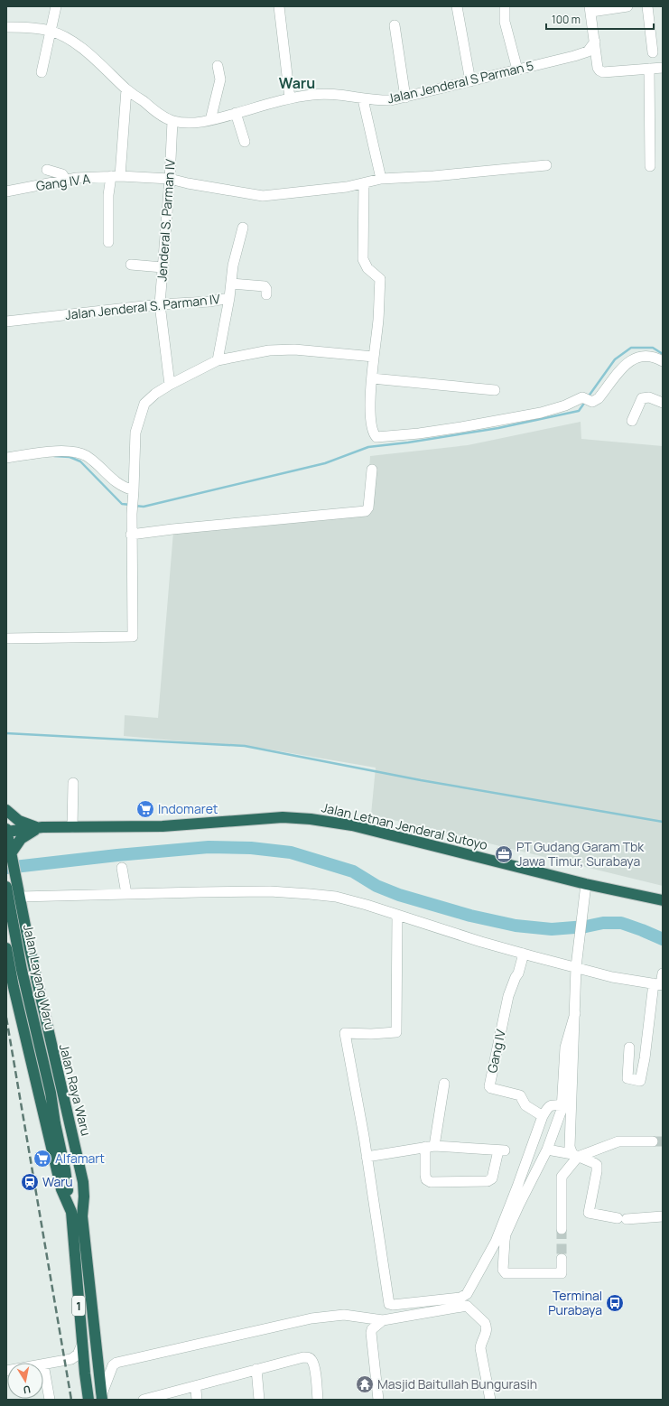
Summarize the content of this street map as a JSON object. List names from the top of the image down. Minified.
{"streets":{"highway":["Jalan Letnan Jenderal Sutoyo","Jalan Layang Waru","Jalan Raya Waru","1"],"street":["Jalan Jenderal S Parman 5","Gang IV A","Jenderal S. Parman IV","Jalan Jenderal S. Parman IV","Gang IV"]},"crossings":[["Jalan Jenderal S Parman 5","Jenderal S. Parman IV"],["Gang IV A","Jenderal S. Parman IV"],["Jenderal S. Parman IV","Jalan Jenderal S. Parman IV"],["Jalan Letnan Jenderal Sutoyo","Jalan Raya Waru"],["Jalan Layang Waru","Jalan Raya Waru"],["Jalan Layang Waru","1"]],"districts":["Waru"],"places":{"supermarket":["Indomaret","Alfamart"],"office":["PT Gudang Garam Tbk Jawa Timur, Surabaya"],"station":["Waru"],"bus stop":["Terminal Purabaya"],"temple":["Masjid Baitullah Bungurasih"]},"scale_bar":"100 m","north":"bottom"}
